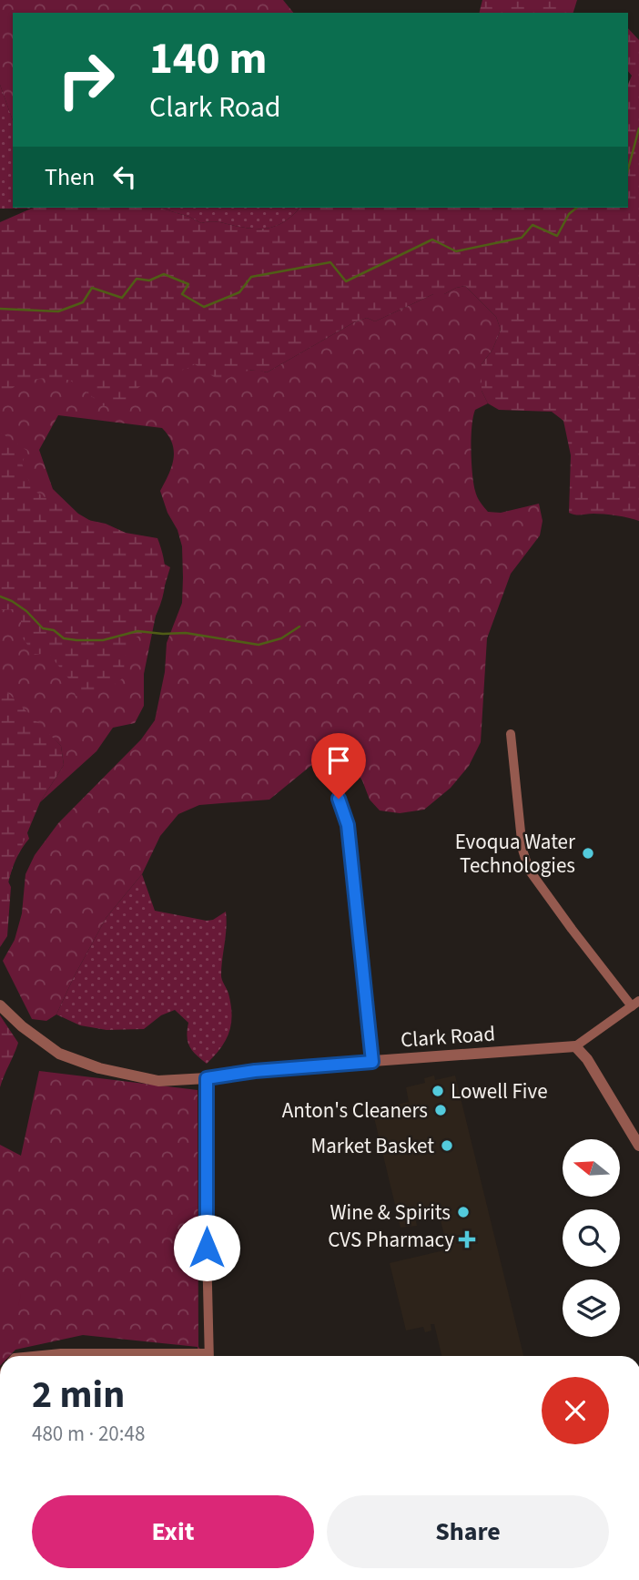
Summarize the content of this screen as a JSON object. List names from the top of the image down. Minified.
{"streets":{"street":["Clark Road"]},"places":{"other":["Evoqua Water Technologies","Lowell Five","Anton's Cleaners","Market Basket","Wine & Spirits"],"health":["CVS Pharmacy"]},"north":"left","page":{"turn":["140 m","Clark Road"],"then":"Then","heading":["2 min","480 m · 20:48"],"buttons":["Exit","Share"]}}
